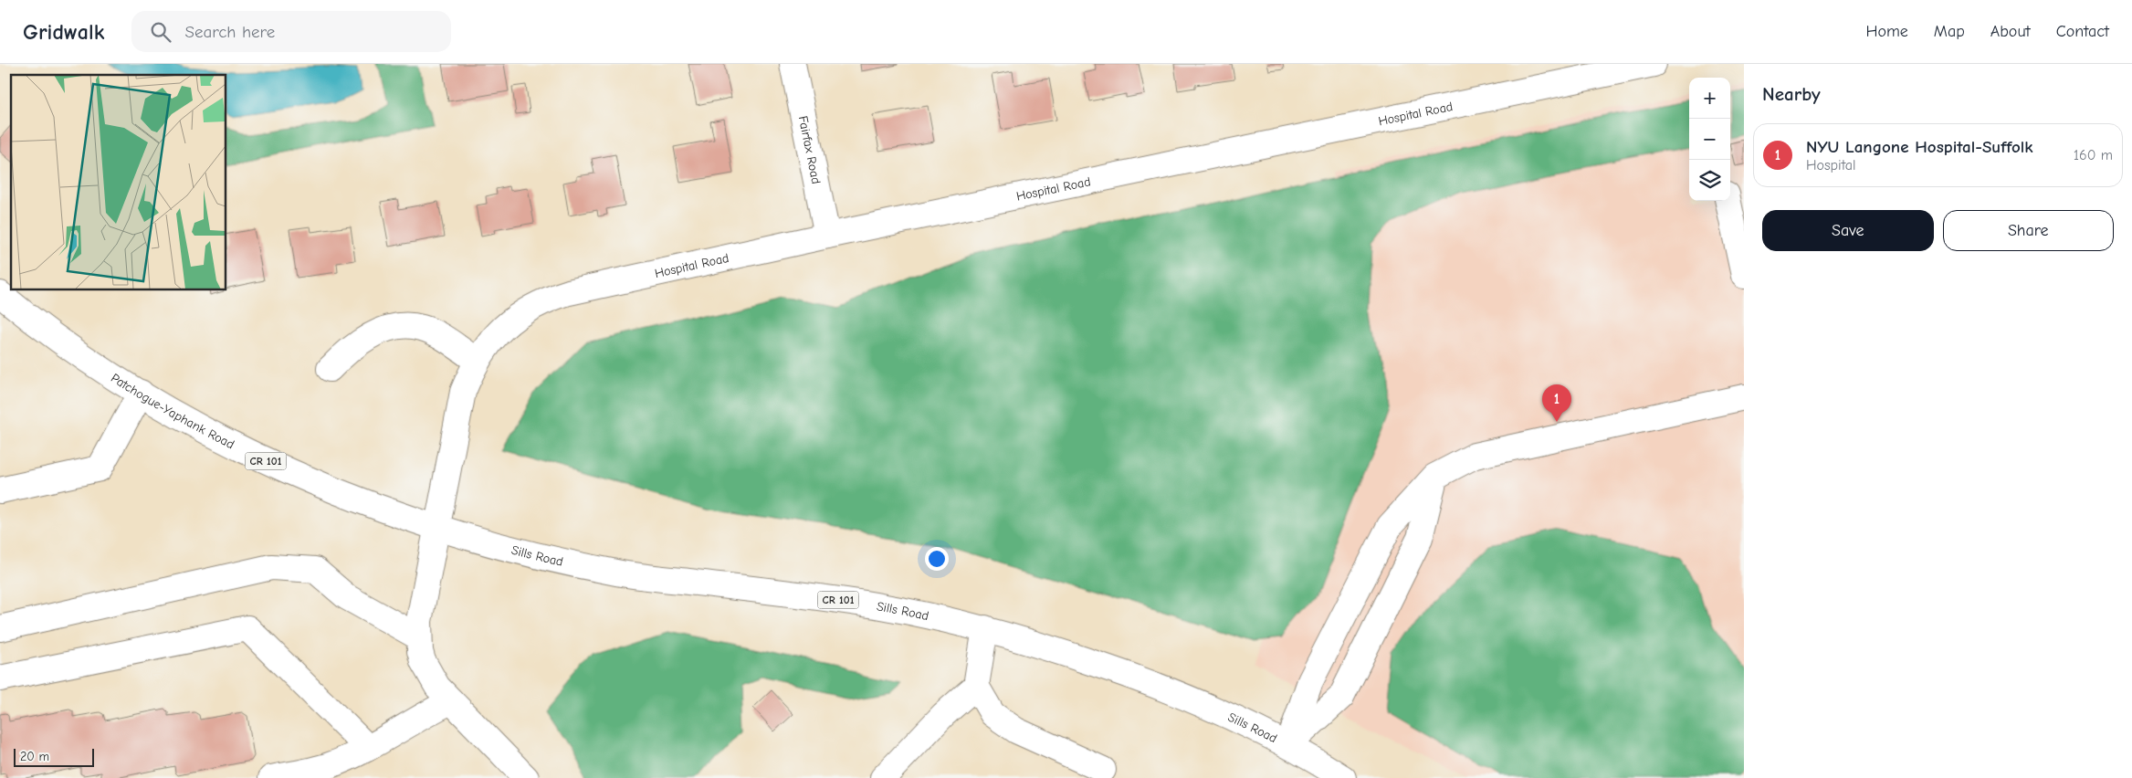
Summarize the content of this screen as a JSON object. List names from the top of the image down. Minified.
{"streets":{"street":["Hospital Road","Fairfax Road","Patchogue-Yaphank Road","CR 101","Sills Road"]},"crossings":[["Hospital Road","Fairfax Road"],["Hospital Road","Patchogue-Yaphank Road"],["Hospital Road","Sills Road"],["Patchogue-Yaphank Road","Sills Road"]],"scale_bar":"20 m","page":{"header":"Gridwalk","search":"Search here","nav":["Home","Map","About","Contact"],"heading":"Nearby","map_buttons":["+","−"],"list":[{"mark":"1","name":"NYU Langone Hospital-Suffolk","note":"Hospital","value":"160 m"}],"buttons":["Save","Share"],"pins":"1","scale":"20 m"}}
